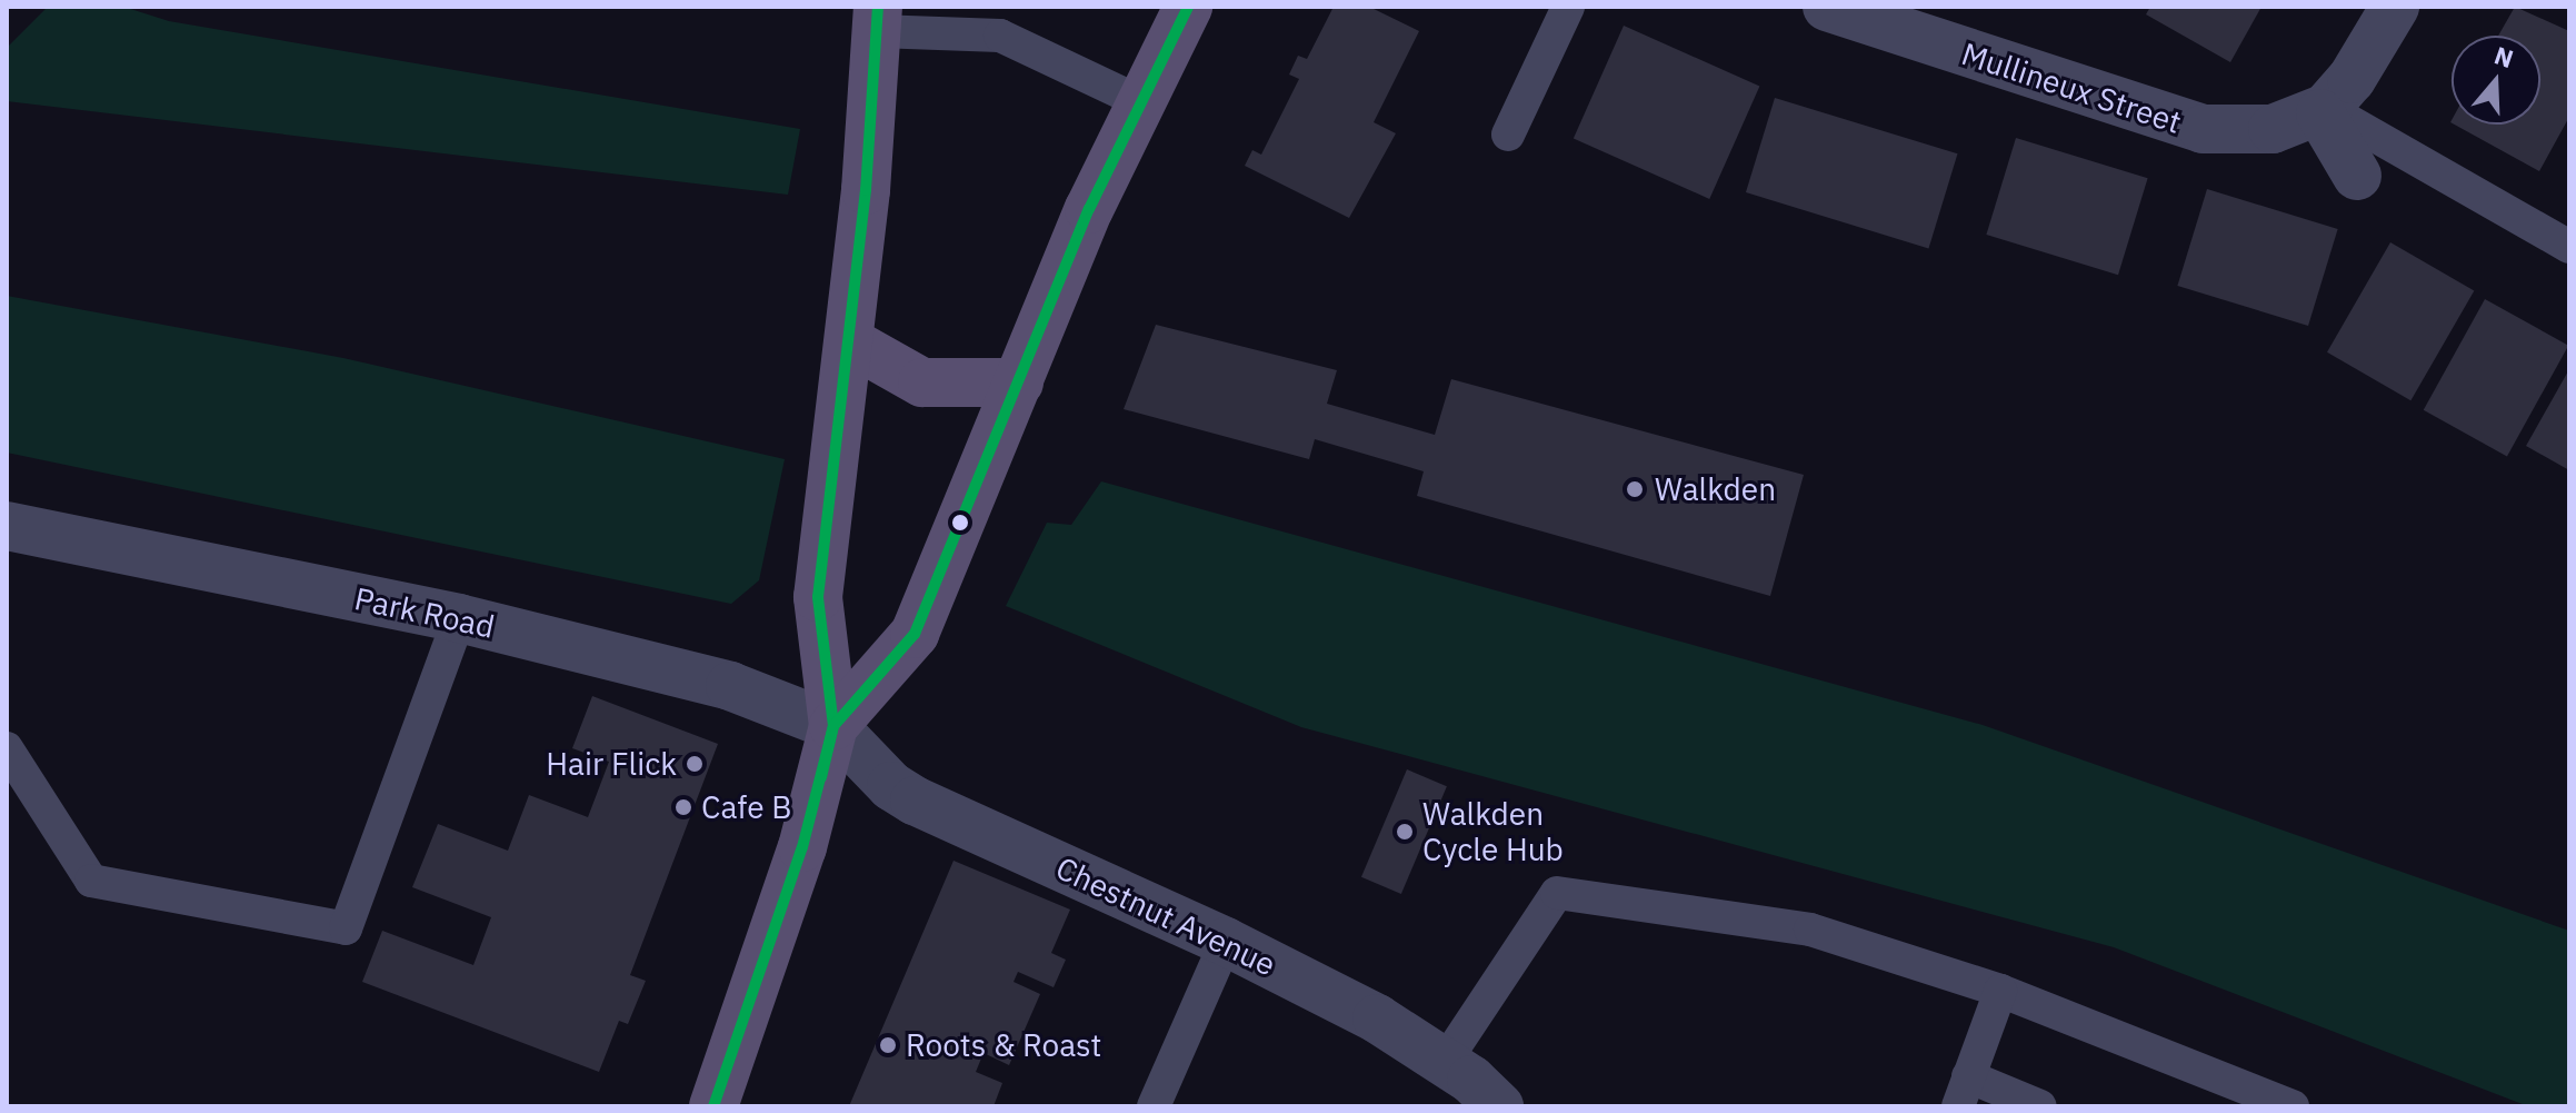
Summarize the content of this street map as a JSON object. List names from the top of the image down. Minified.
{"streets":{"street":["Mullineux Street","Park Road","Chestnut Avenue"]},"crossings":[["Park Road","Chestnut Avenue"]],"places":["Walkden","Hair Flick","Cafe B","Walkden Cycle Hub","Roots & Roast"],"north":"top"}
